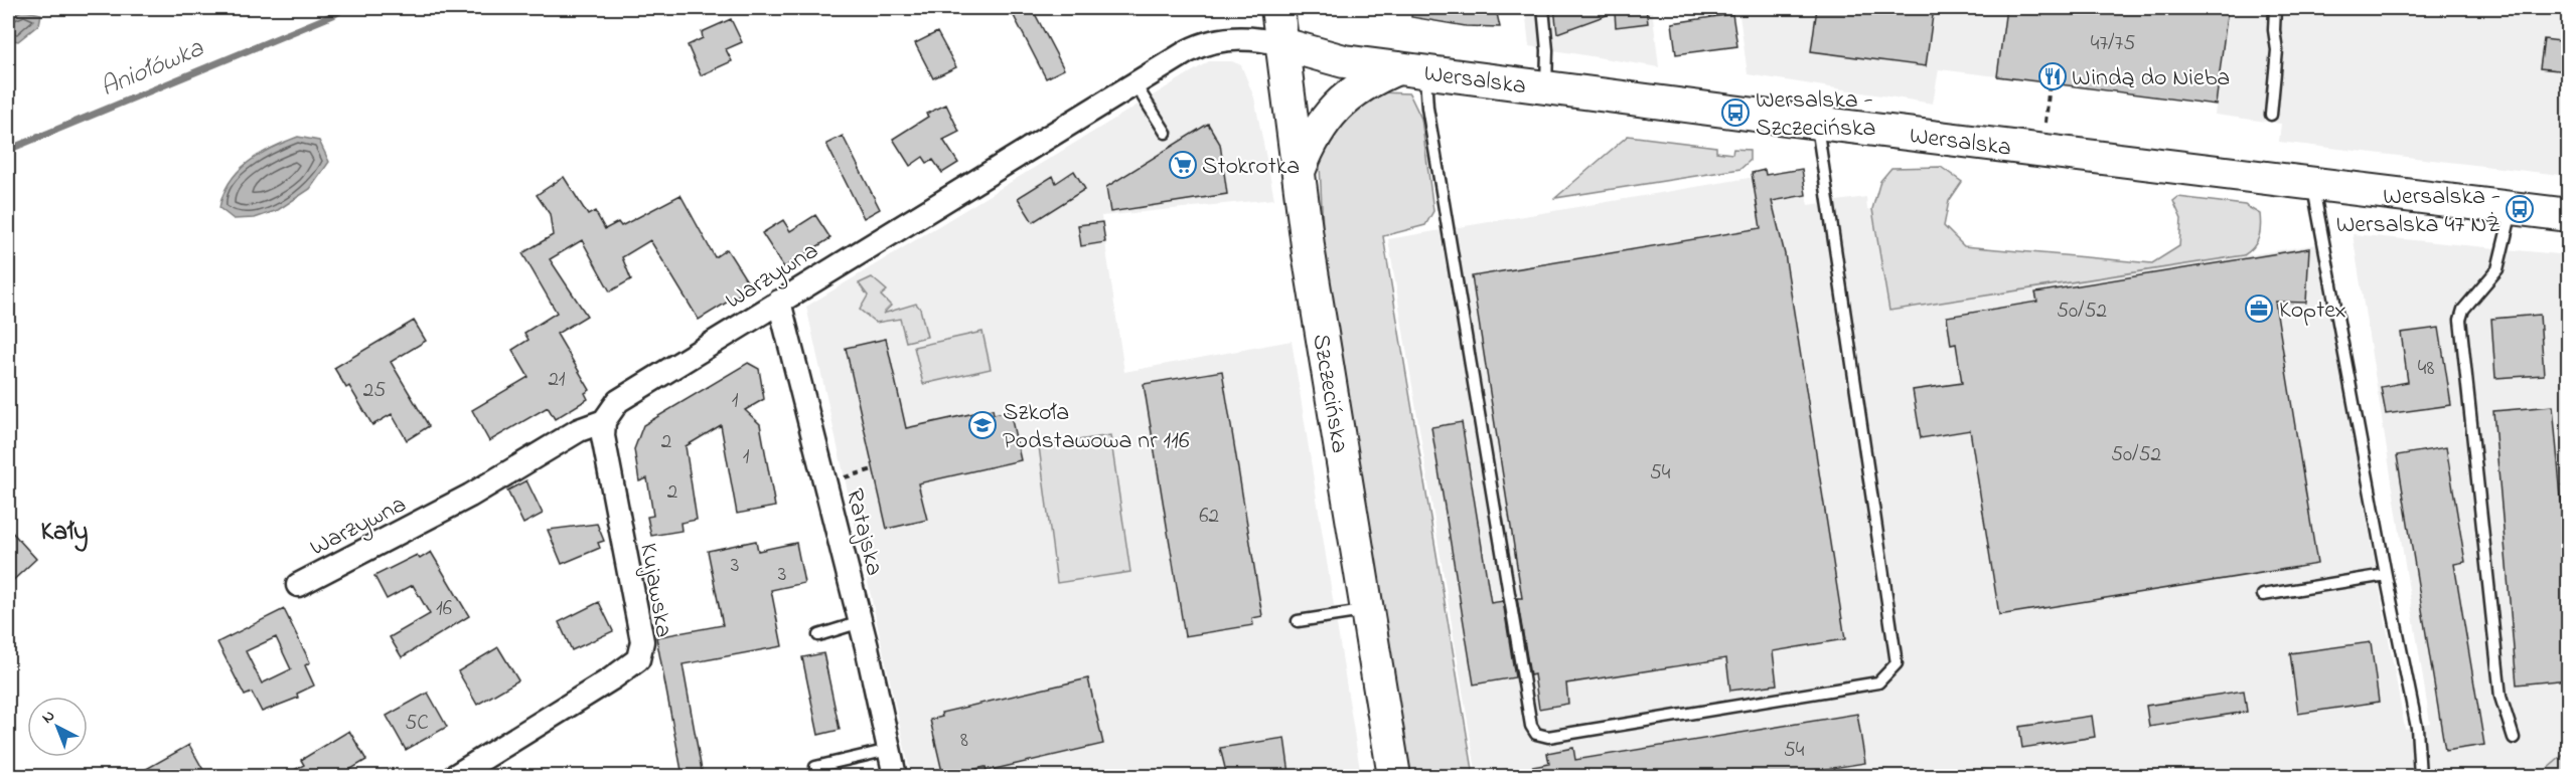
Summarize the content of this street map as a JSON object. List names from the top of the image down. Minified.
{"streets":{"street":["Wersalska","Warzywna","Szczecińska","Ratajska","Kujawska"]},"crossings":[["Wersalska","Warzywna"],["Wersalska","Szczecińska"],["Warzywna","Szczecińska"],["Warzywna","Ratajska"],["Warzywna","Kujawska"]],"districts":["Kały"],"water":["Aniołówka"],"places":{"restaurant":["Windą do Nieba"],"bus stop":["Wersalska - Szczecińska","Wersalska - Wersalska 47 NŻ"],"supermarket":["Stokrotka"],"office":["Koptex"],"school or university":["Szkoła Podstawowa nr 116"]},"house_numbers":["47/75","50/52","48","21","25","1","2","50/52","1","54","2","62","3","3","16","5C","8","54"],"north":"top left"}
